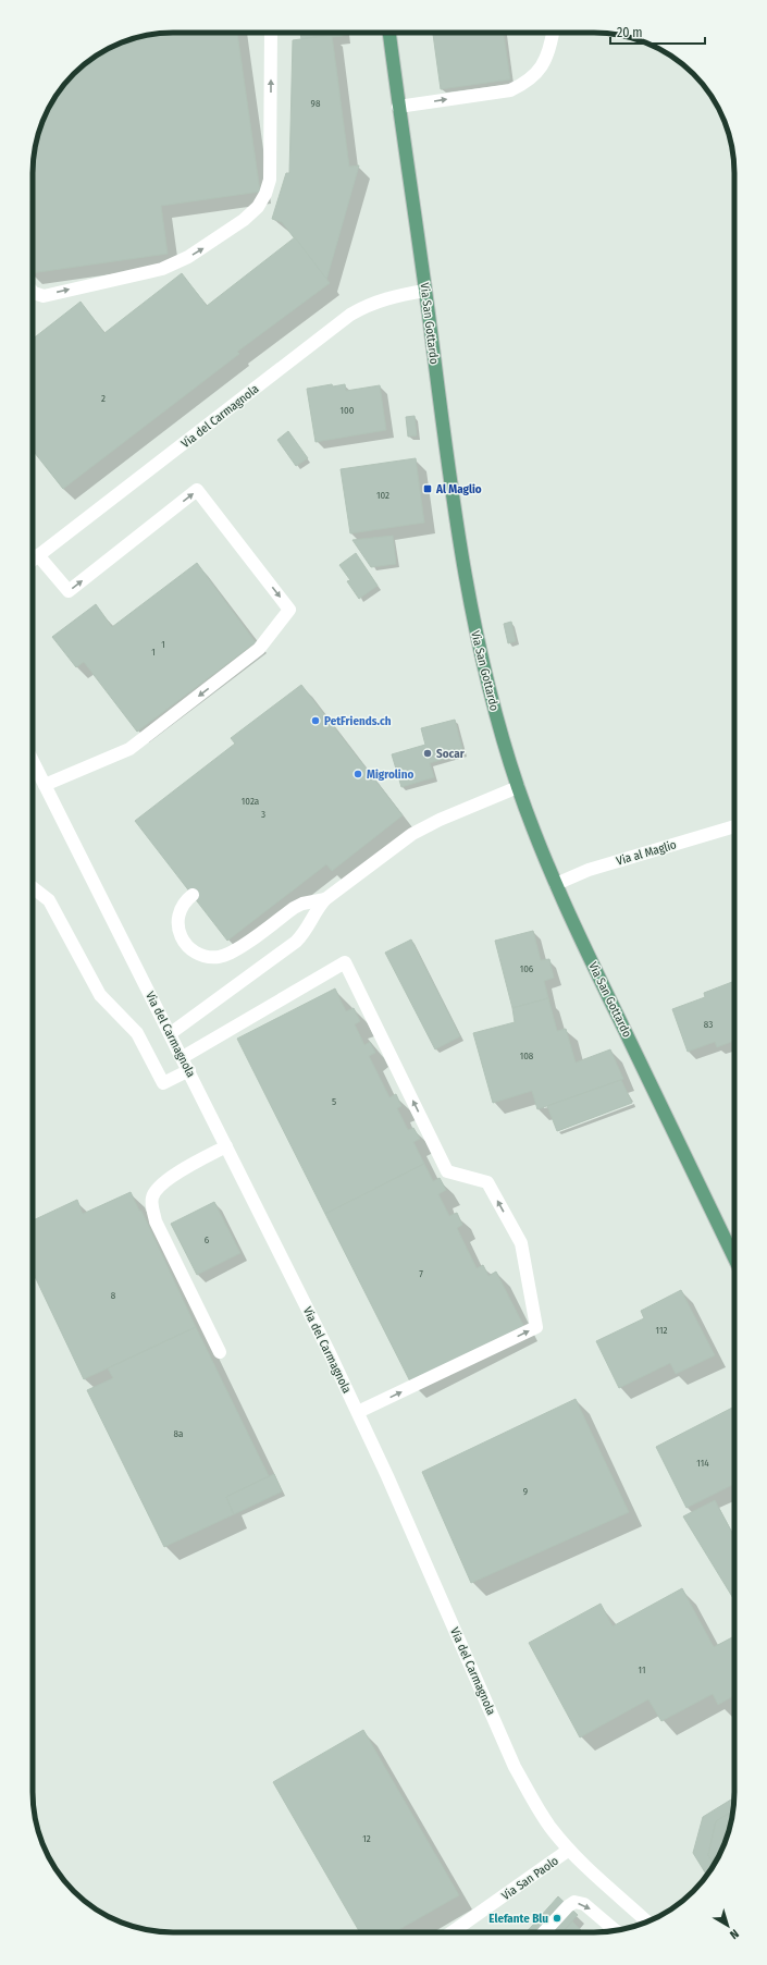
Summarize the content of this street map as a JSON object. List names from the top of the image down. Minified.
{"streets":{"main road":["Via San Gottardo"],"street":["Via del Carmagnola","Via al Maglio","Via San Paolo"]},"crossings":[["Via San Gottardo","Via del Carmagnola"],["Via San Gottardo","Via al Maglio"],["Via del Carmagnola","Via San Paolo"]],"places":{"transit":["Al Maglio"],"other":["PetFriends.ch","Socar","Migrolino","Elefante Blu"]},"house_numbers":["98","2","100","102","1","1","102a","3","106","83","108","5","6","7","8","112","8a","114","9","11","12"],"scale_bar":"20 m","north":"bottom right"}
